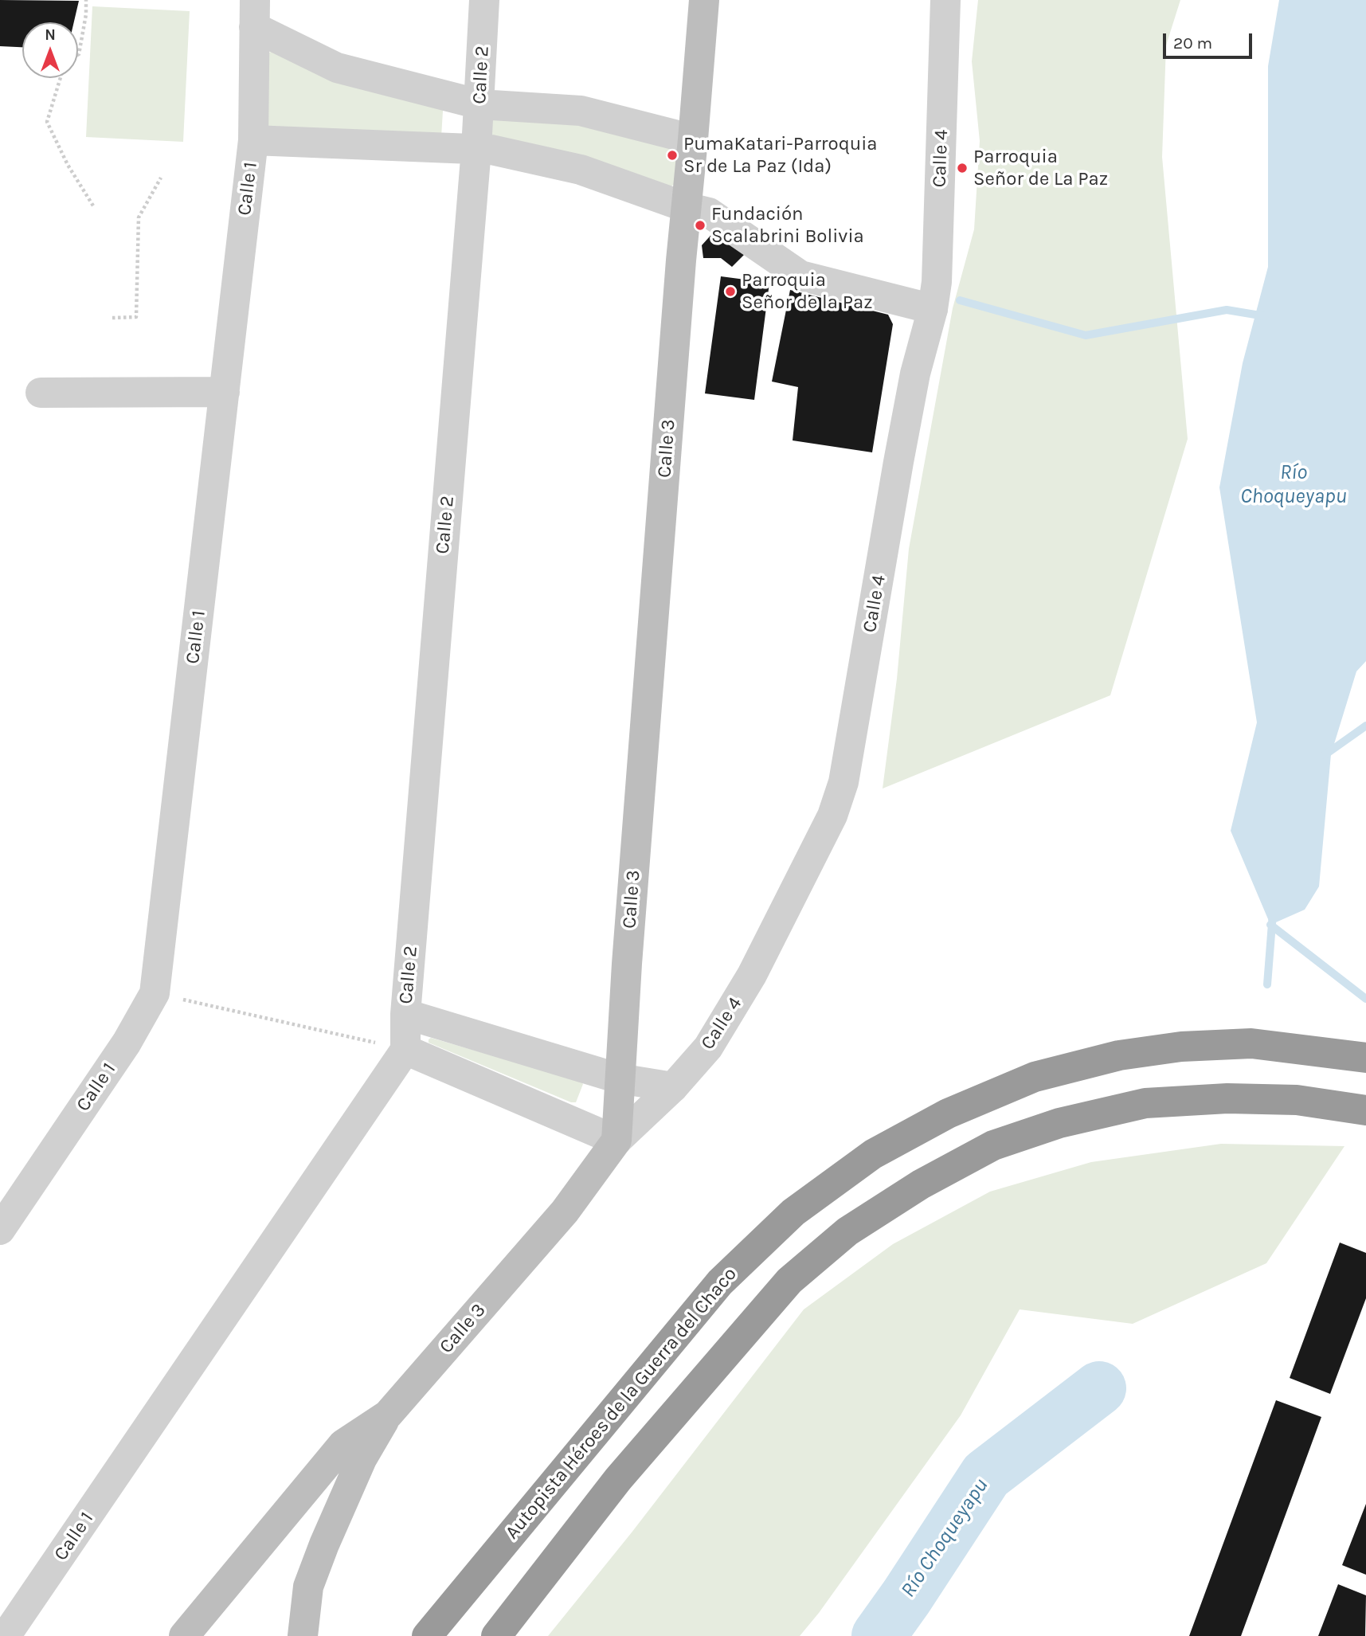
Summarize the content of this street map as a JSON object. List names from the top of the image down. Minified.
{"streets":{"highway":["Autopista Héroes de la Guerra del Chaco"],"main road":["Calle 3"],"street":["Calle 2","Calle 4","Calle 1"]},"crossings":[["Calle 2","Calle 1"],["Calle 4","Calle 3"]],"water":["Río Choqueyapu"],"places":["PumaKatari-Parroquia Sr de La Paz (Ida)","Parroquia Señor de La Paz","Fundación Scalabrini Bolivia","Parroquia Señor de la Paz"],"scale_bar":"20 m","north":"top"}
